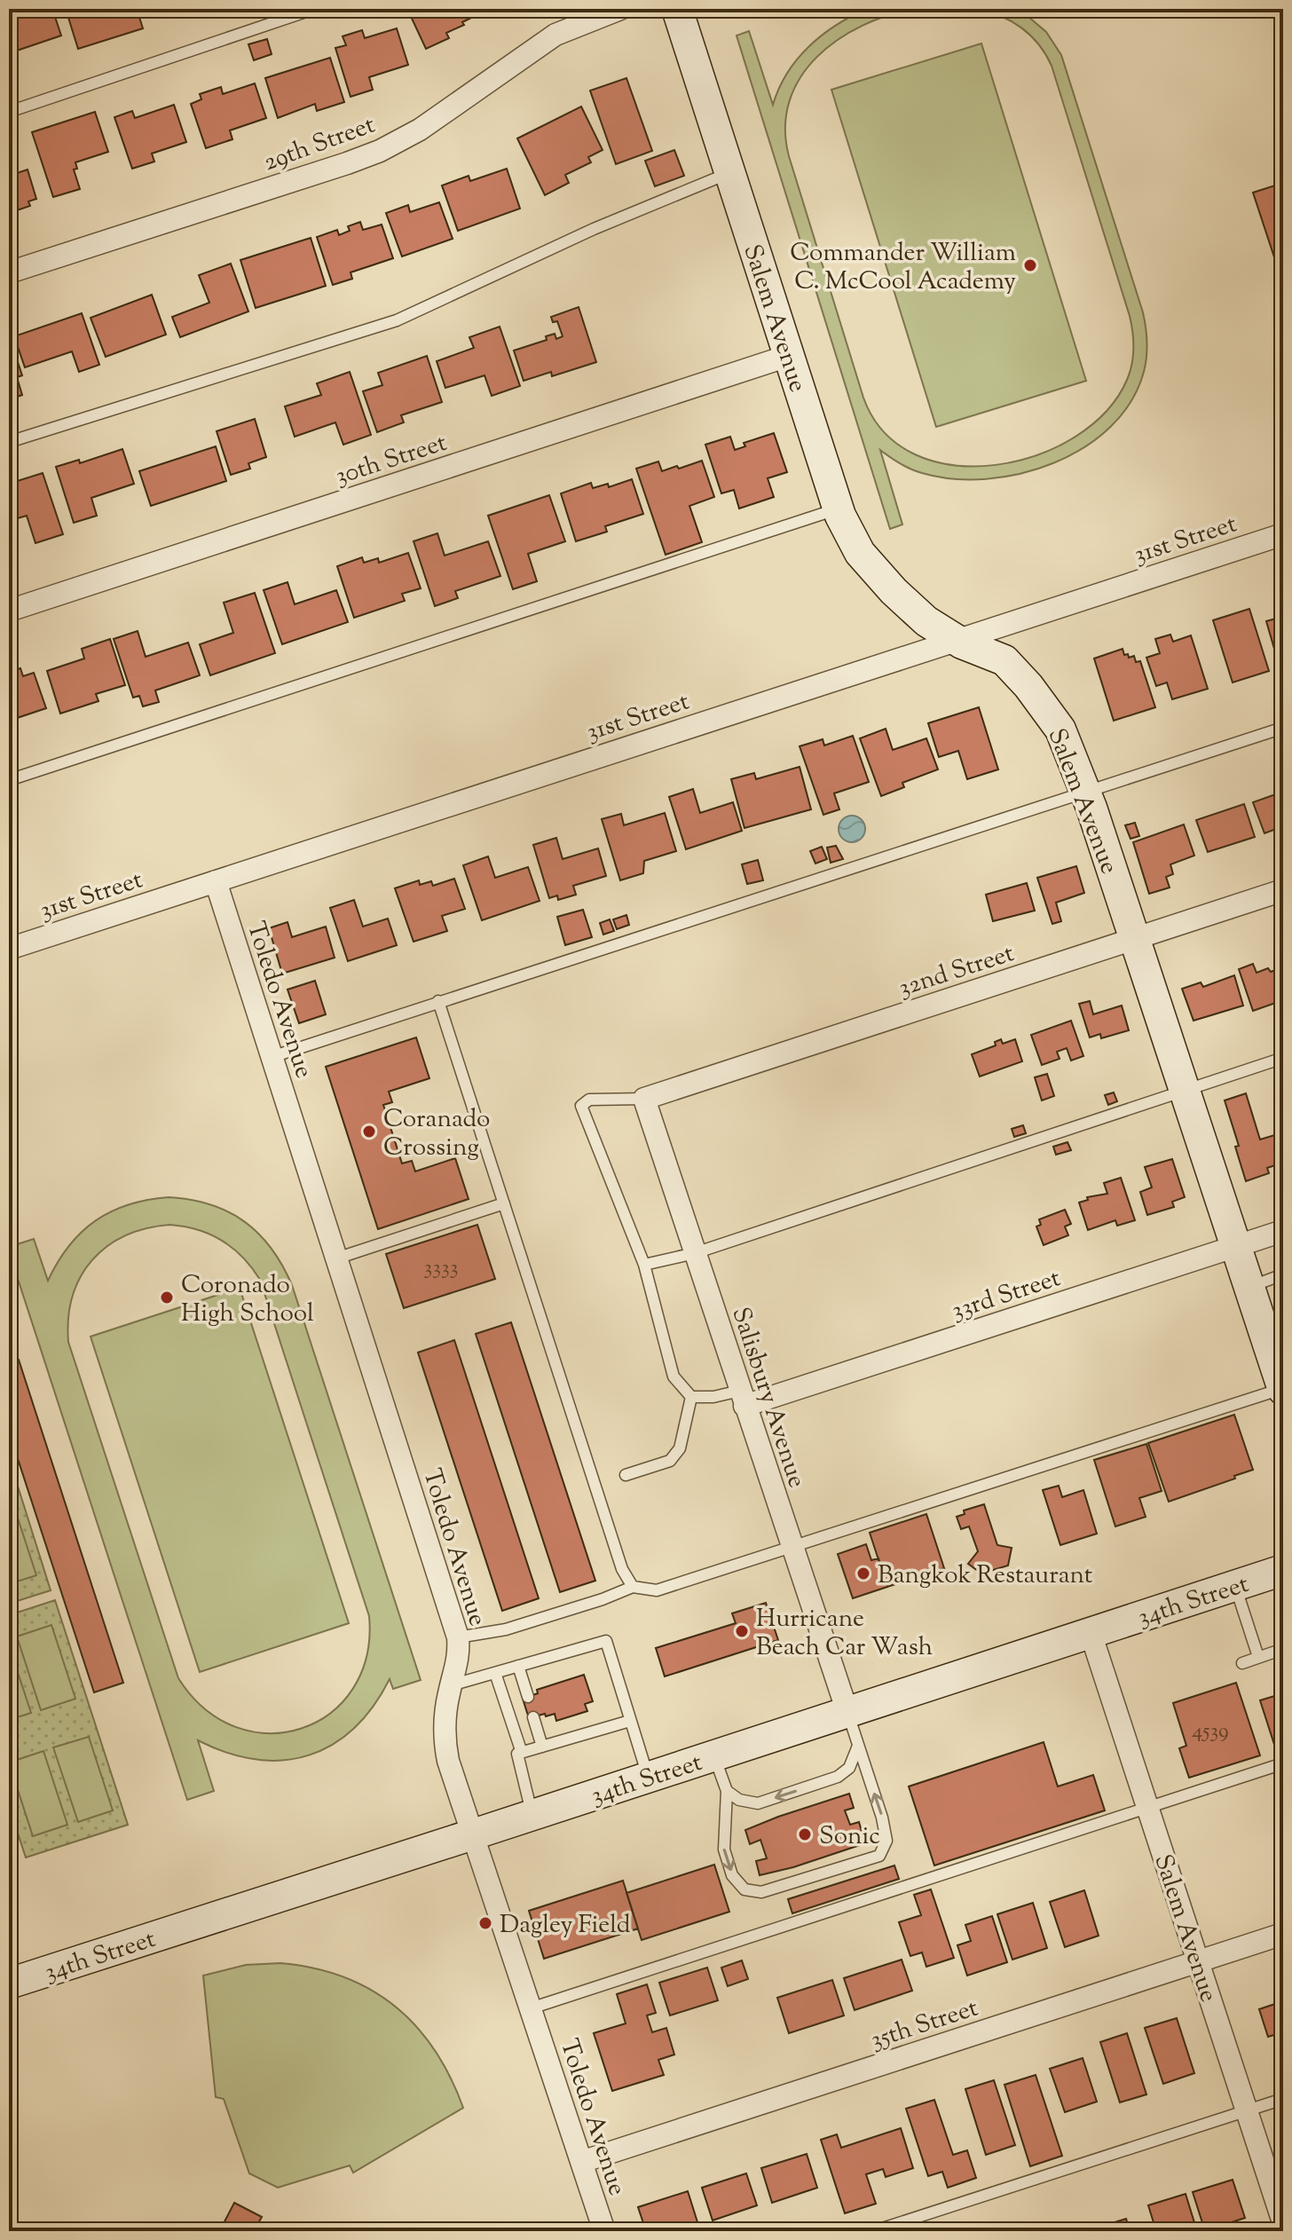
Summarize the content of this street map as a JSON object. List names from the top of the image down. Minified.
{"streets":{"street":["29th Street","Salem Avenue","30th Street","31st Street","32nd Street","Toledo Avenue","33rd Street","Salisbury Avenue","34th Street","35th Street"]},"crossings":[["Salem Avenue","30th Street"],["Salem Avenue","31st Street"],["Salem Avenue","32nd Street"],["Salem Avenue","33rd Street"],["Salem Avenue","34th Street"],["Salem Avenue","35th Street"],["31st Street","Toledo Avenue"],["32nd Street","Salisbury Avenue"],["Toledo Avenue","34th Street"],["Toledo Avenue","35th Street"],["33rd Street","Salisbury Avenue"],["Salisbury Avenue","34th Street"]],"places":["Commander William C. McCool Academy","Coranado Crossing","Coronado High School","Bangkok Restaurant","Hurricane Beach Car Wash","Sonic","Dagley Field"],"house_numbers":["3333","4539"]}
